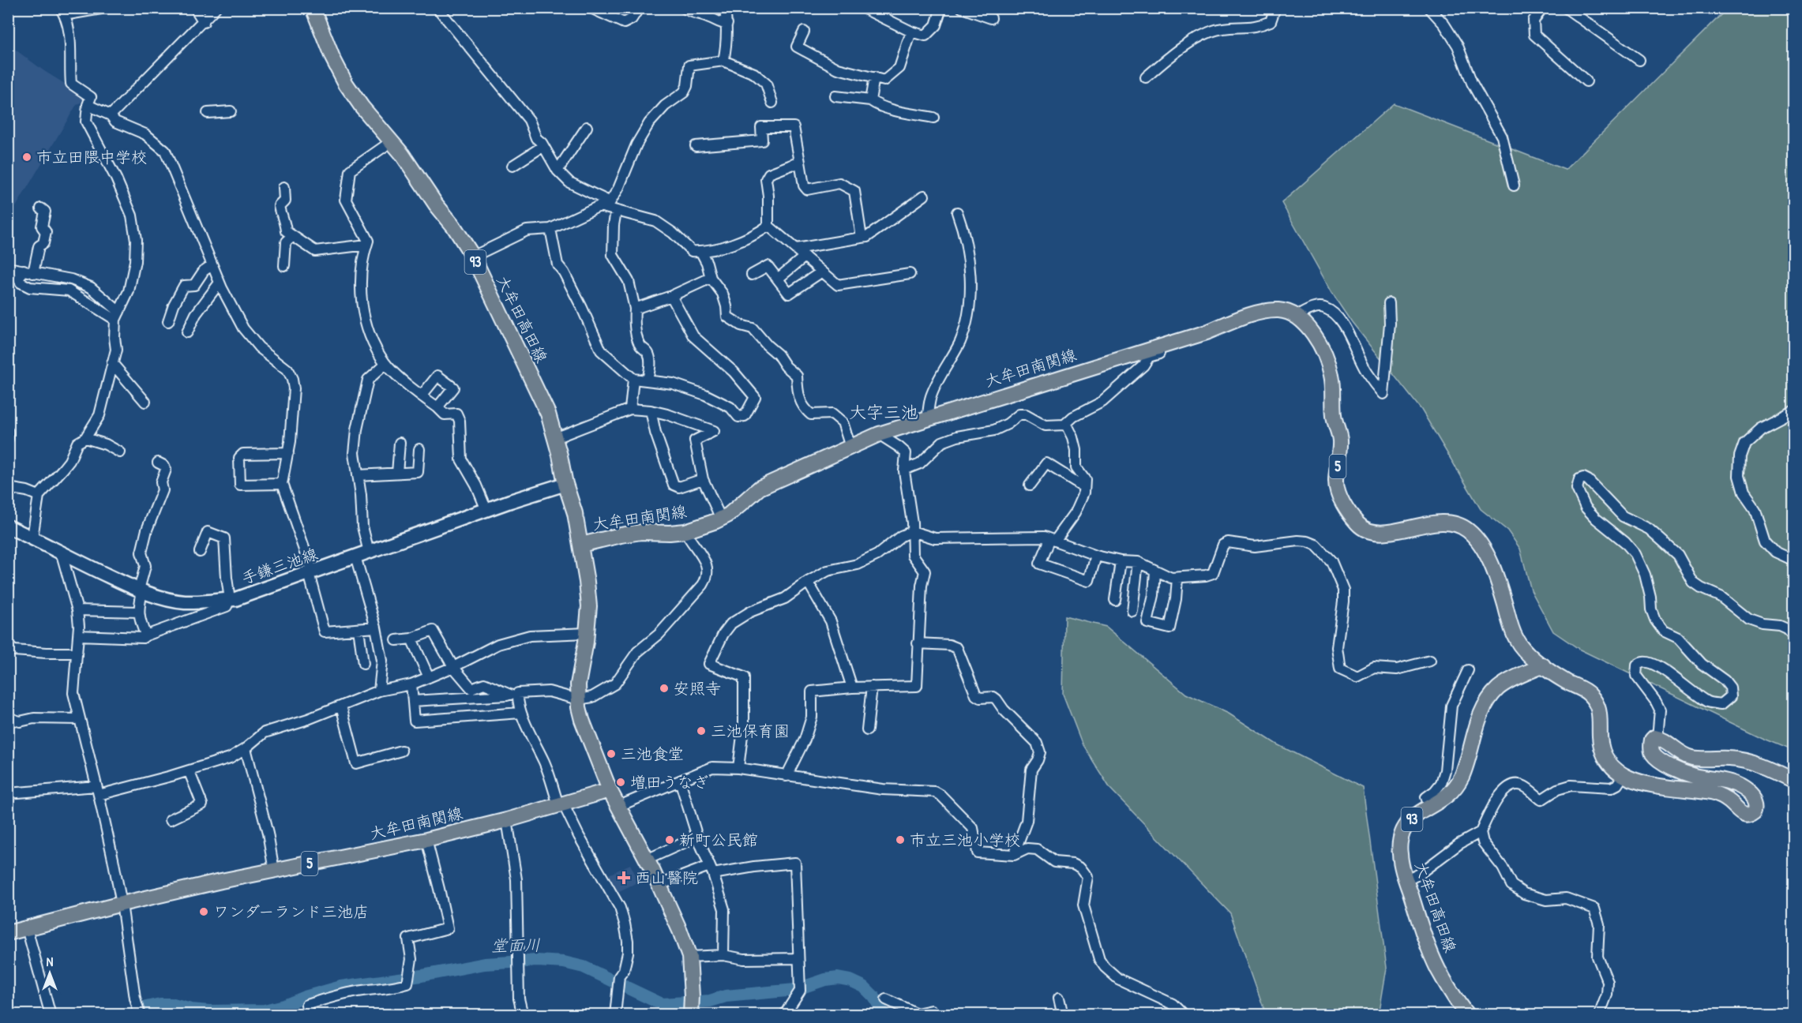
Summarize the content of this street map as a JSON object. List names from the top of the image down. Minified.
{"streets":{"main road":["93","大牟田高田線","大牟田南関線","5","手鎌三池線"]},"crossings":[["大牟田高田線","大牟田南関線"],["大牟田高田線","5"],["大牟田高田線","手鎌三池線"],["大牟田南関線","5"]],"districts":["大字三池"],"water":["堂面川"],"places":{"other":["市立田隈中学校","安照寺","三池保育園","三池食堂","増田うなぎ","新町公民館","市立三池小学校","ワンダーランド三池店"],"health":["西山醫院"]},"north":"top"}
